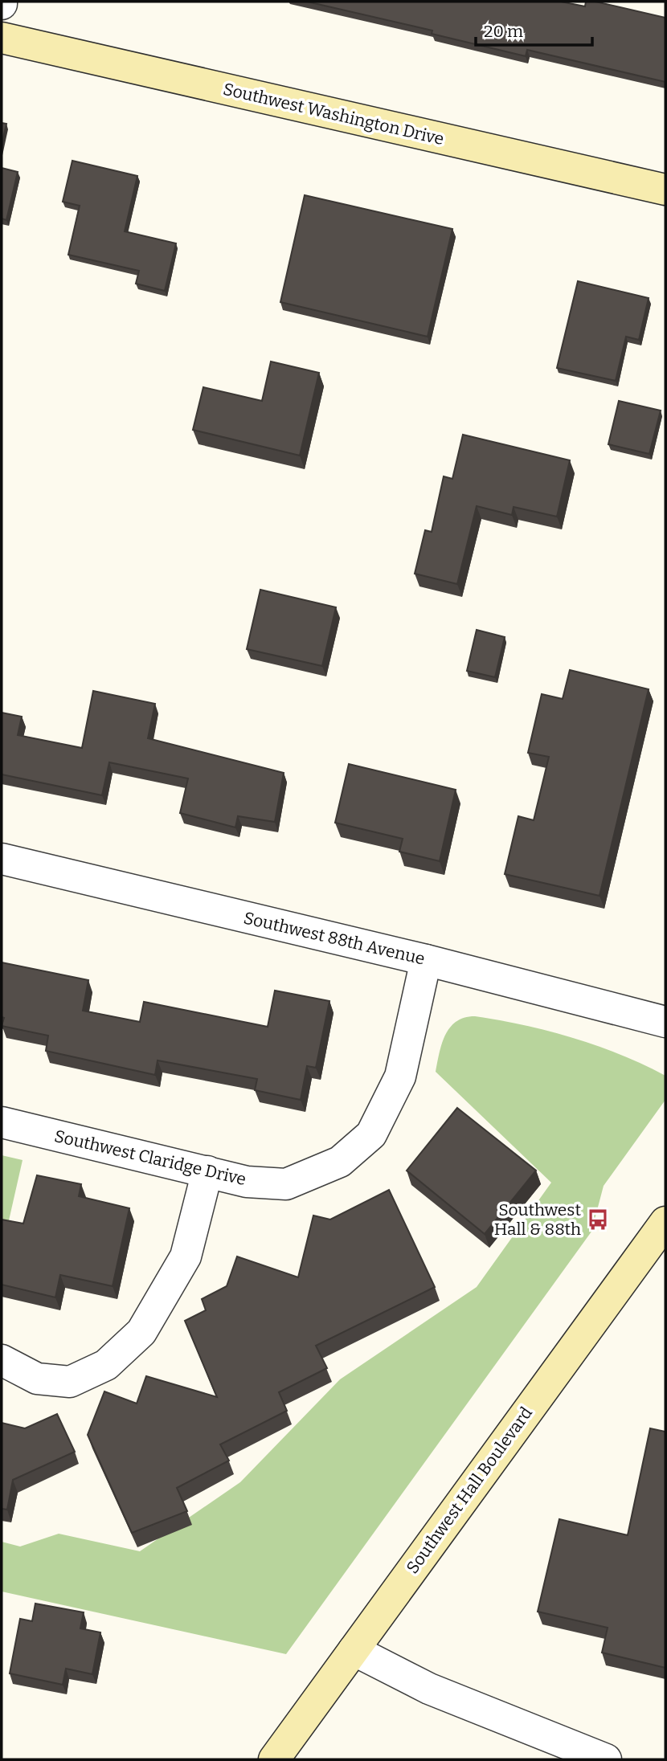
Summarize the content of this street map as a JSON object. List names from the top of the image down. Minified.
{"streets":{"street":["Southwest Washington Drive","Southwest 88th Avenue","Southwest Claridge Drive","Southwest Hall Boulevard"]},"crossings":[["Southwest 88th Avenue","Southwest Claridge Drive"]],"places":{"bus stop":["Southwest Hall & 88th"]},"scale_bar":"20 m"}
